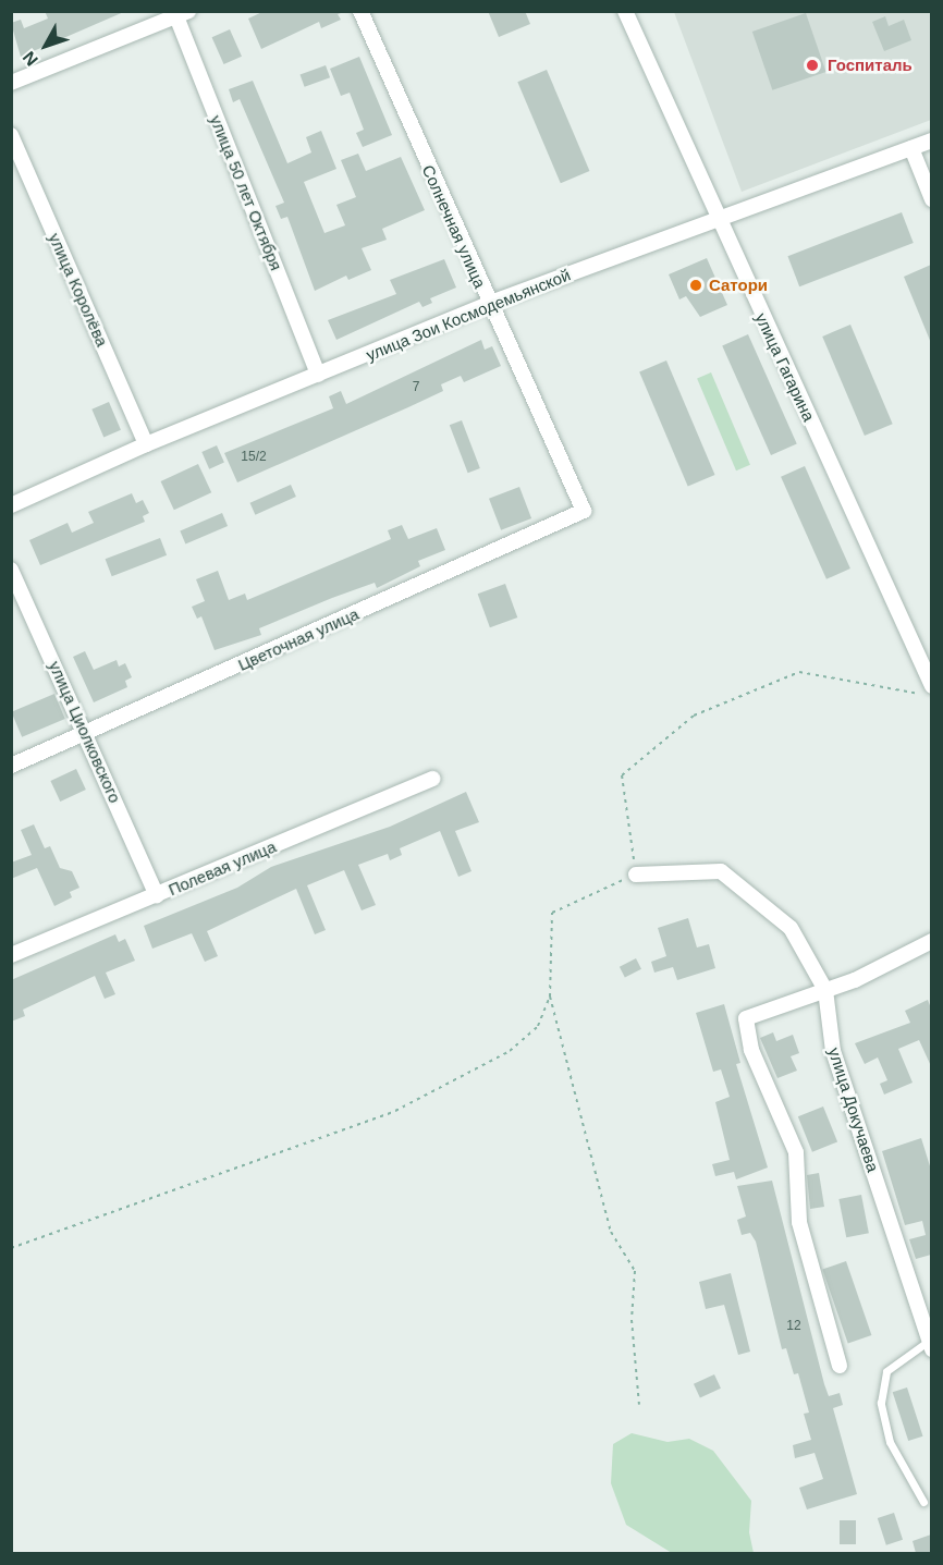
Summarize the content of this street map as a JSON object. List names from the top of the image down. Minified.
{"streets":{"street":["улица 50 лет Октября","Солнечная улица","улица Королёва","улица Зои Космодемьянской","улица Гагарина","Цветочная улица","улица Циолковского","Полевая улица","улица Докучаева"]},"crossings":[["улица 50 лет Октября","улица Зои Космодемьянской"],["Солнечная улица","улица Зои Космодемьянской"],["Солнечная улица","Цветочная улица"],["улица Королёва","улица Зои Космодемьянской"],["улица Зои Космодемьянской","улица Гагарина"],["Цветочная улица","улица Циолковского"],["улица Циолковского","Полевая улица"]],"places":["Госпиталь","Сатори"],"house_numbers":["7","15/2","12"],"north":"bottom left"}
